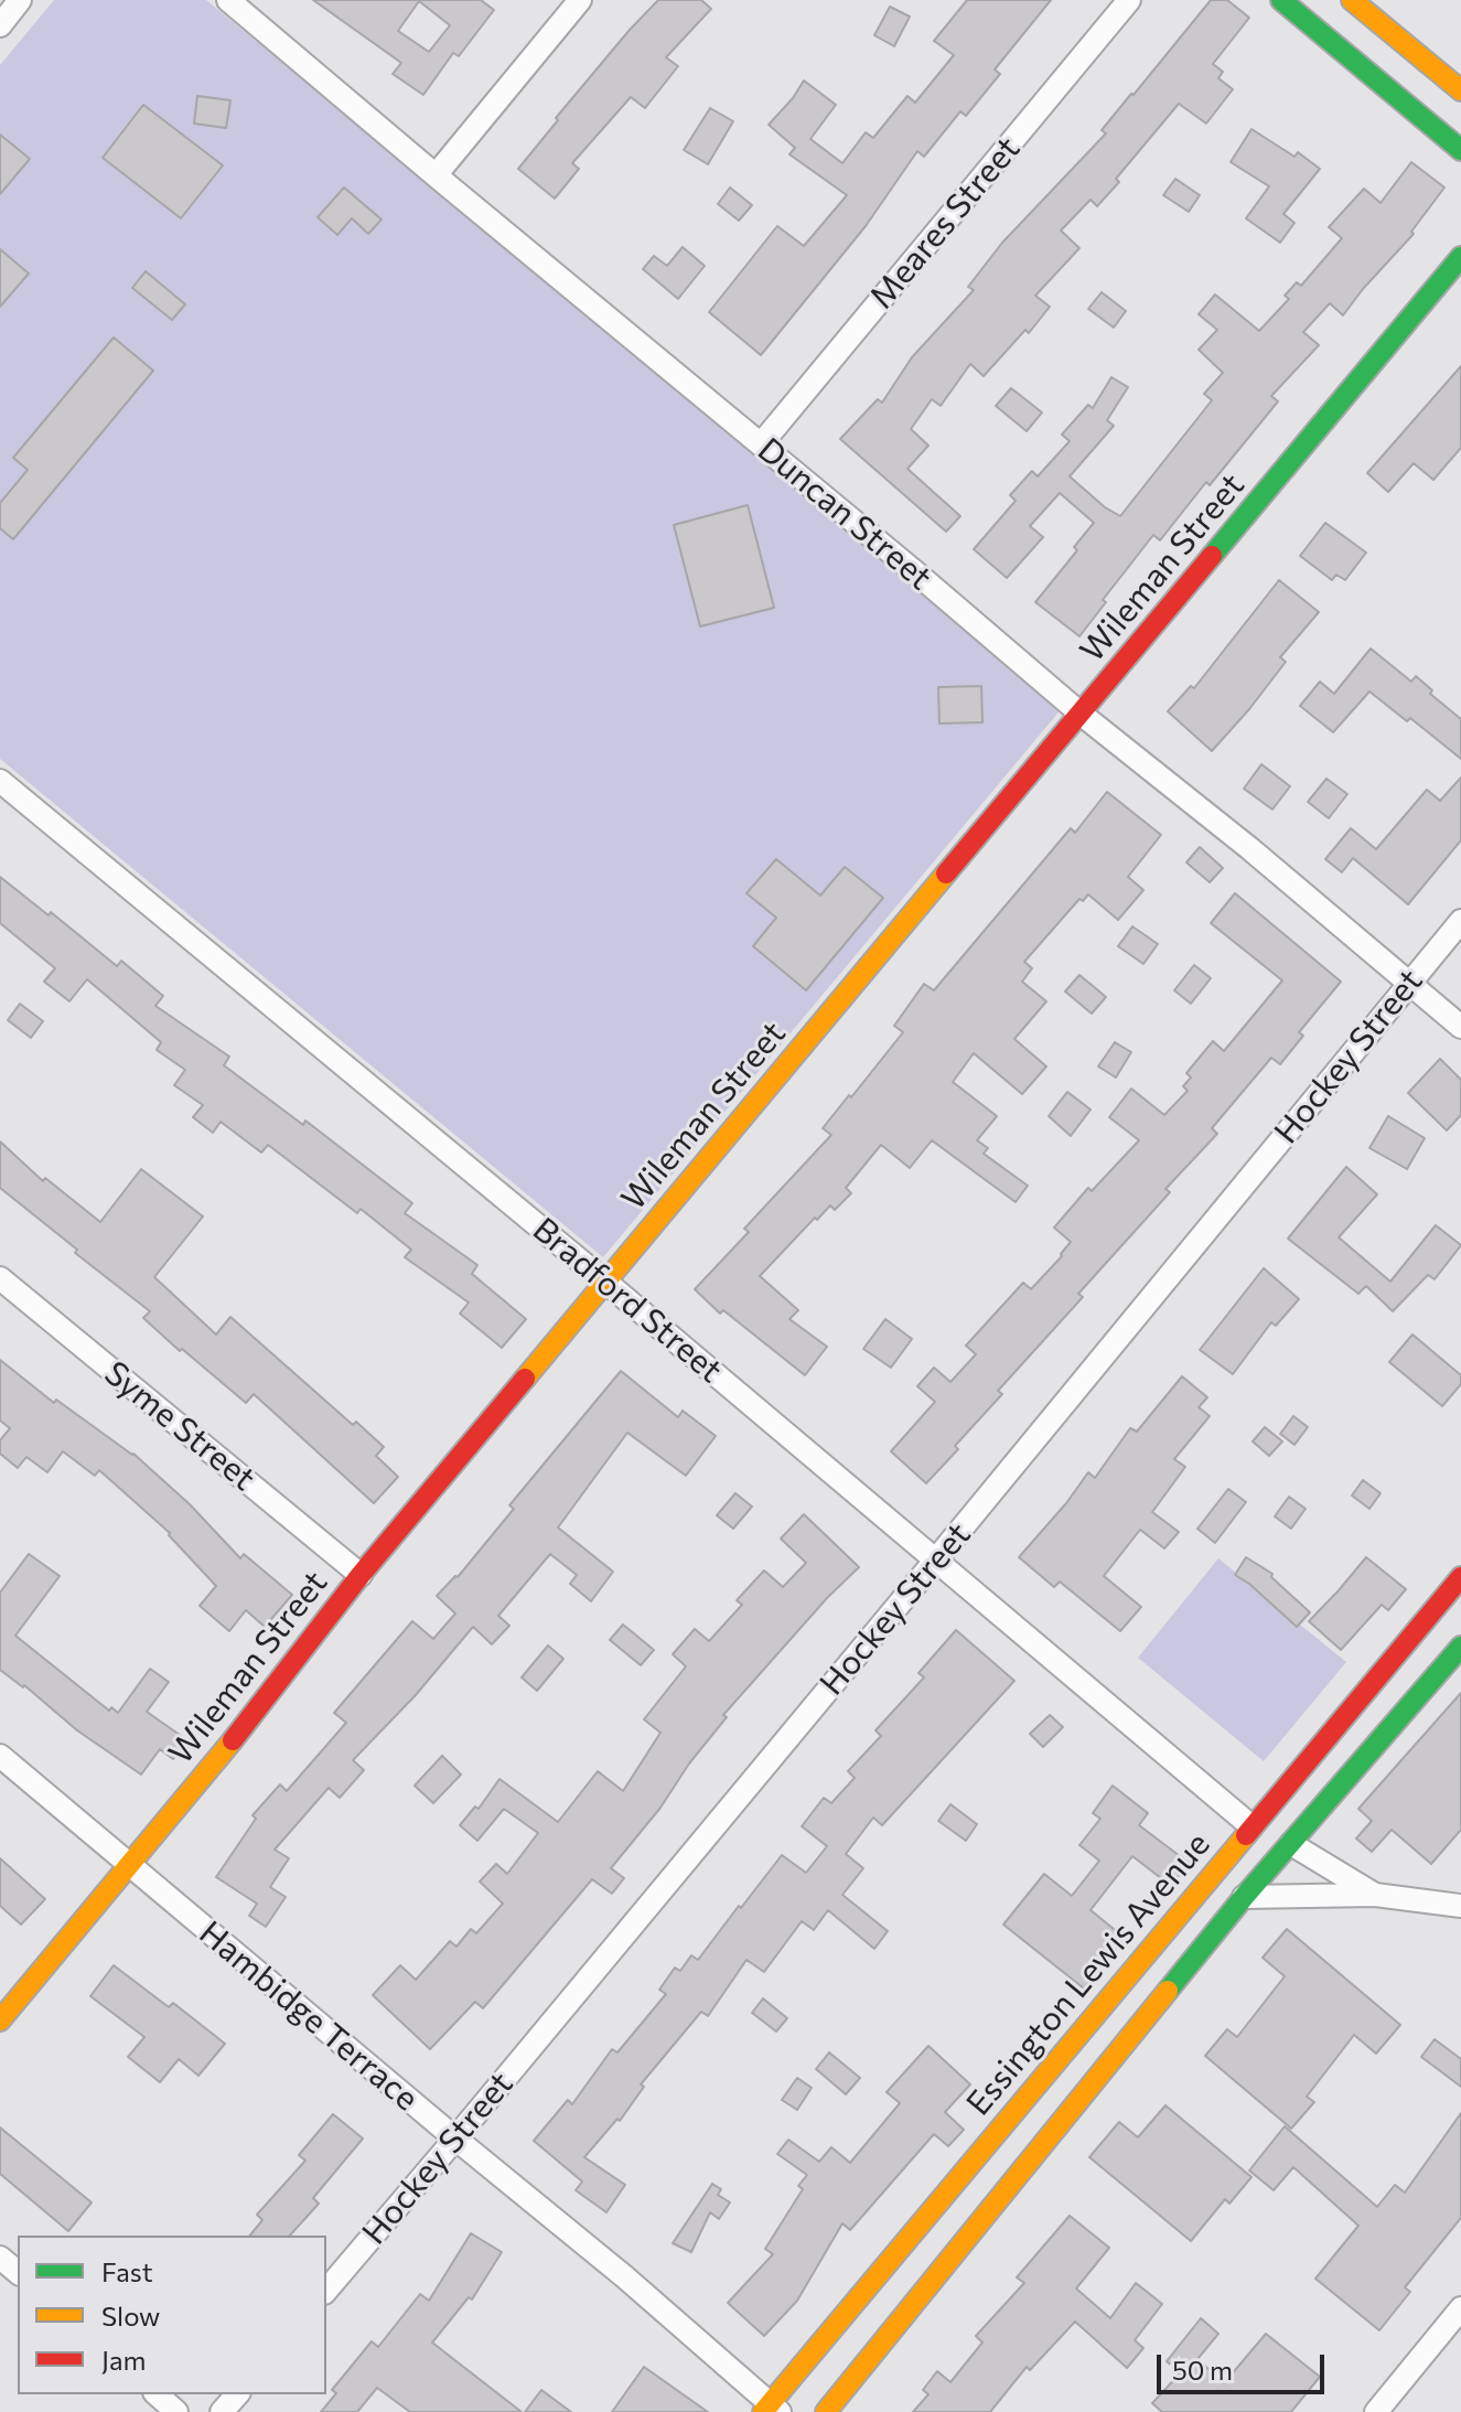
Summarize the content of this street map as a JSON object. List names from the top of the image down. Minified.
{"streets":{"street":["Meares Street","Duncan Street","Wileman Street","Hockey Street","Bradford Street","Syme Street","Essington Lewis Avenue","Hambidge Terrace"]},"crossings":[["Meares Street","Duncan Street"],["Duncan Street","Wileman Street"],["Duncan Street","Hockey Street"],["Wileman Street","Bradford Street"],["Wileman Street","Syme Street"],["Wileman Street","Hambidge Terrace"],["Hockey Street","Bradford Street"],["Hockey Street","Hambidge Terrace"],["Bradford Street","Essington Lewis Avenue"],["Essington Lewis Avenue","Hambidge Terrace"]],"legend":["Fast","Slow","Jam"],"scale_bar":"50 m"}
